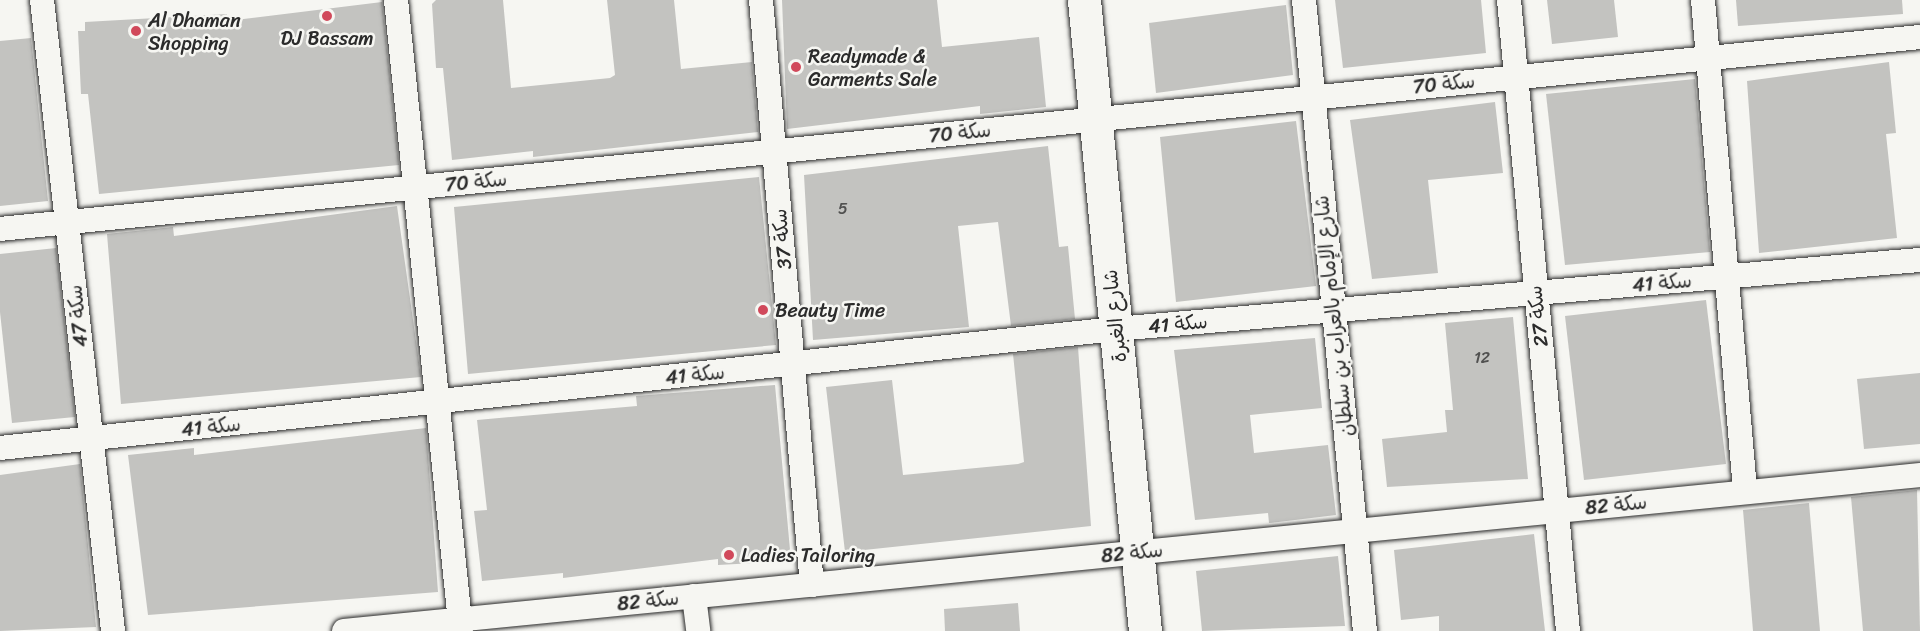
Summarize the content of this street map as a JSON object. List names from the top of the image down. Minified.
{"streets":{"street":["سكة 70","سكة 37","سكة 41","سكة 47","شارع الغبرة","شارع الإمام بالعراب بن سلطان","سكة 27","سكة 82"]},"crossings":[["سكة 70","سكة 37"],["سكة 70","سكة 47"],["سكة 70","شارع الغبرة"],["سكة 70","شارع الإمام بالعراب بن سلطان"],["سكة 70","سكة 27"],["سكة 37","سكة 41"],["سكة 37","سكة 82"],["سكة 41","سكة 47"],["سكة 41","شارع الغبرة"],["سكة 41","شارع الإمام بالعراب بن سلطان"],["سكة 41","سكة 27"],["شارع الغبرة","سكة 82"],["شارع الإمام بالعراب بن سلطان","سكة 82"],["سكة 27","سكة 82"]],"places":["DJ Bassam","Al Dhaman Shopping","Readymade & Garments Sale","Beauty Time","Ladies Tailoring"],"house_numbers":["5","12"]}
